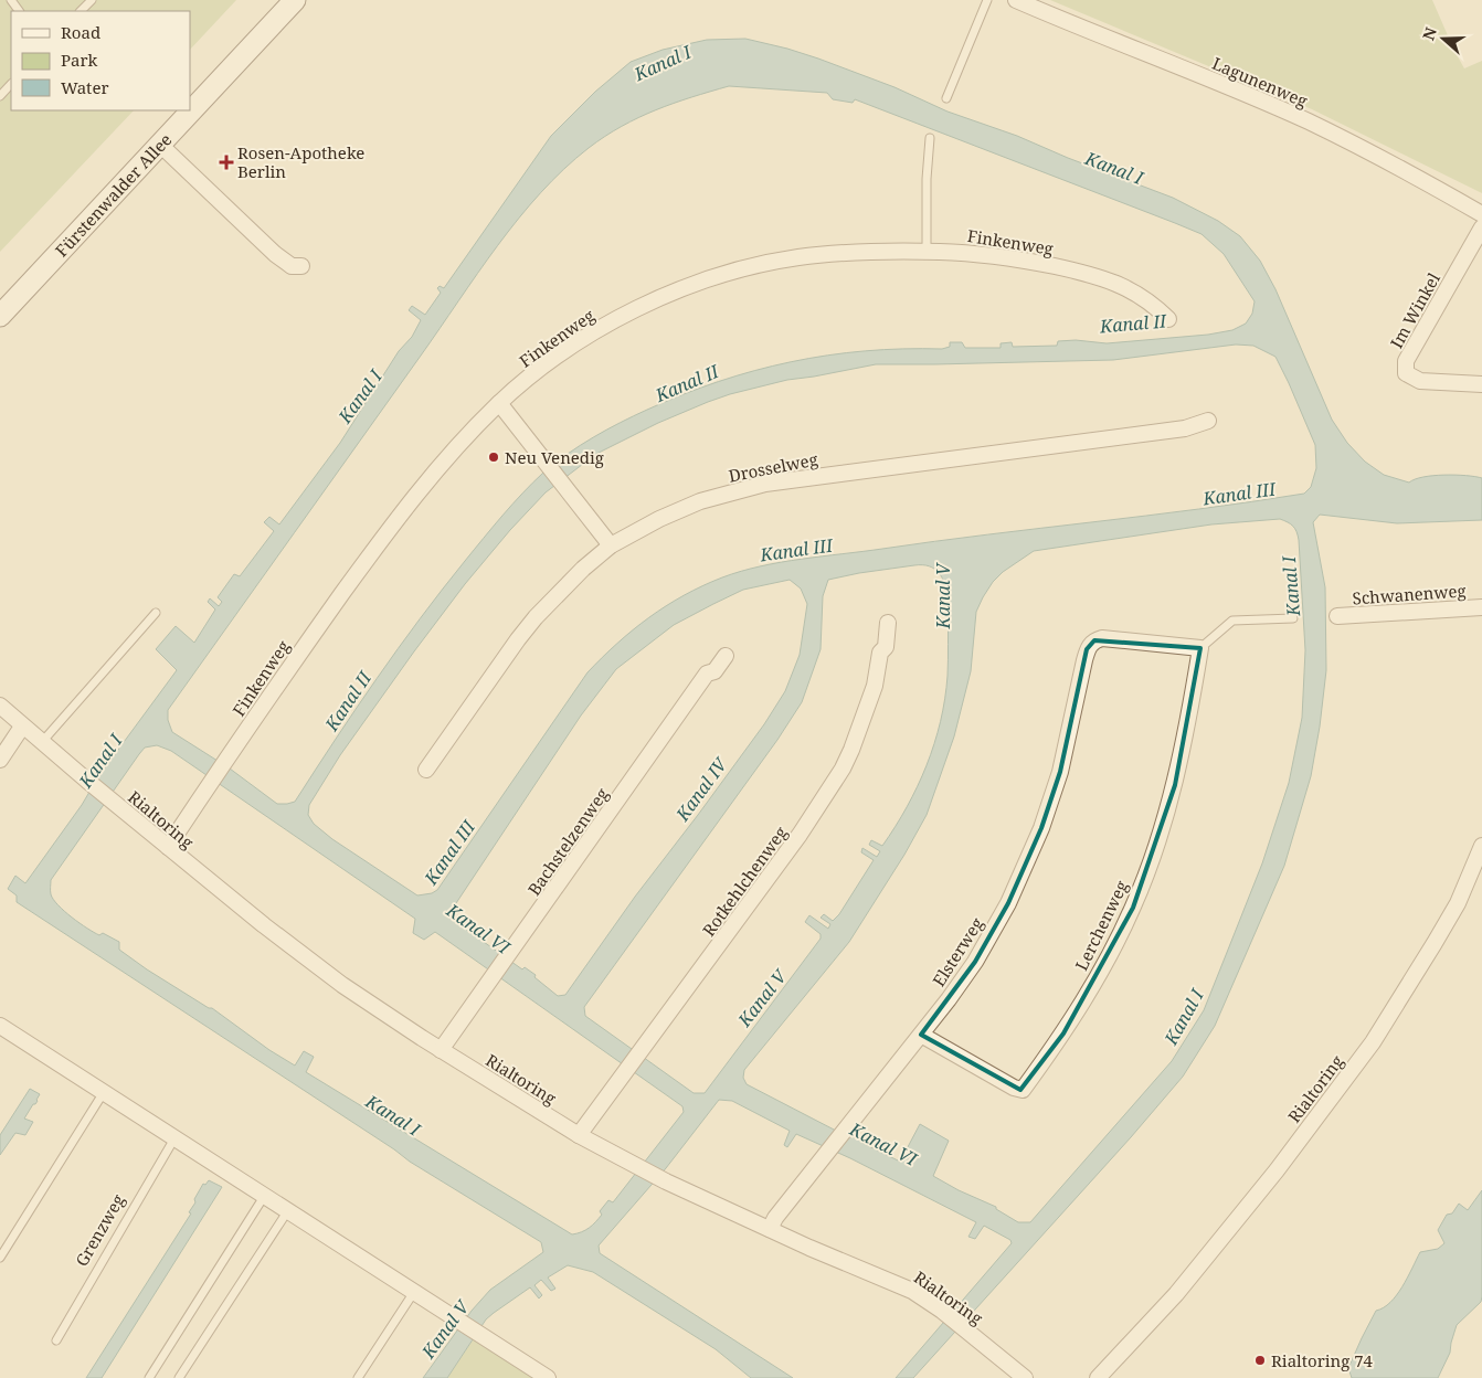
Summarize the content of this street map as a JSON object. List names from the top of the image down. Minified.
{"streets":{"main road":["Fürstenwalder Allee"],"street":["Lagunenweg","Finkenweg","Im Winkel","Drosselweg","Schwanenweg","Rialtoring","Bachstelzenweg","Rotkehlchenweg","Lerchenweg","Elsterweg"],"lane":["Grenzweg"]},"crossings":[["Finkenweg","Rialtoring"],["Rialtoring","Bachstelzenweg"],["Rialtoring","Rotkehlchenweg"],["Rialtoring","Elsterweg"],["Lerchenweg","Elsterweg"]],"water":["Kanal I","Kanal II","Kanal III","Kanal V","Kanal IV","Kanal VI"],"places":{"health":["Rosen-Apotheke Berlin"],"other":["Neu Venedig","Rialtoring 74"]},"legend":["Road","Park","Water"],"north":"left"}
